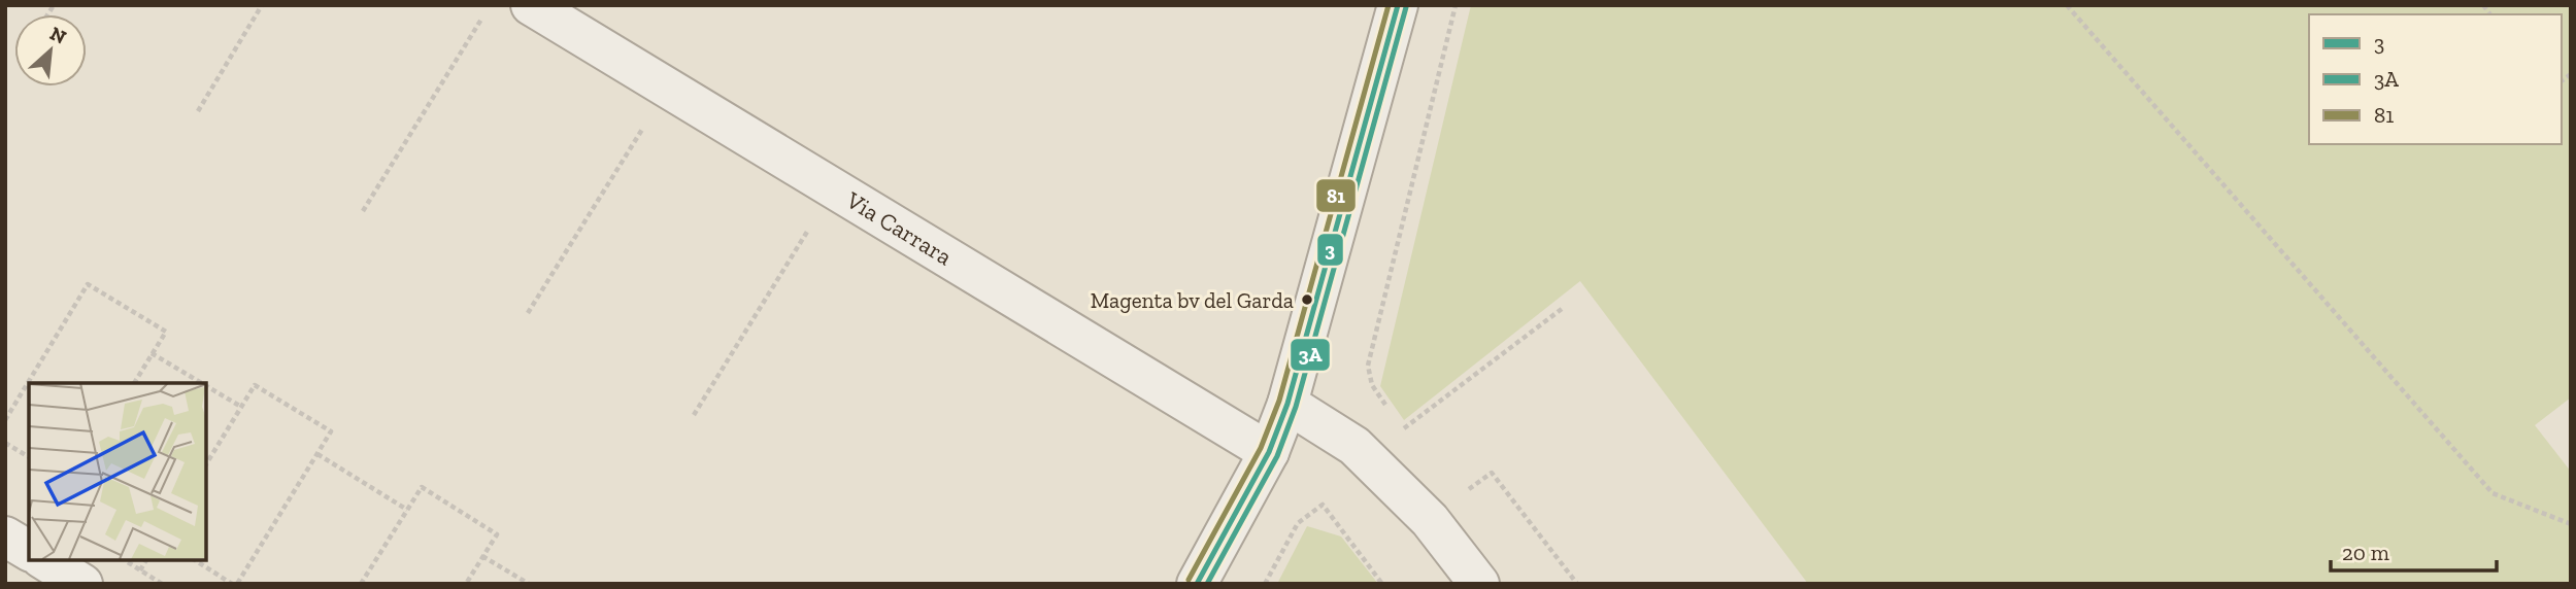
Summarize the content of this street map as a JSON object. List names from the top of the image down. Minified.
{"streets":{"street":["Via Carrara"]},"places":["Magenta bv del Garda"],"lines":["transit line 3","transit line 81","transit line 3A"],"legend":["3","3A","81"],"scale_bar":"20 m","north":"top right"}
